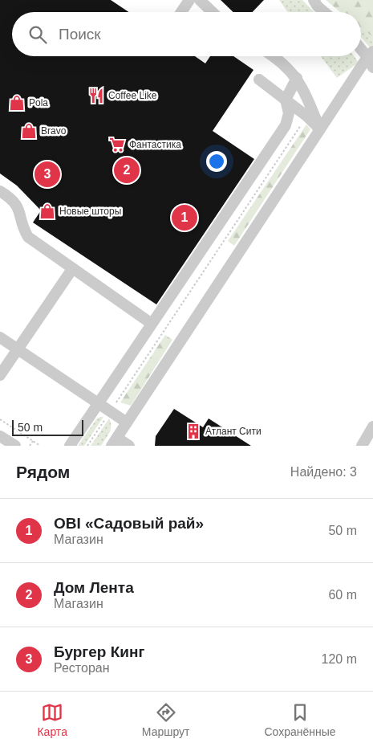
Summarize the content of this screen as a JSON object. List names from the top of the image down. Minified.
{"places":{"restaurant":["Coffee Like"],"shop":["Pola","Bravo","Новые шторы"],"supermarket":["Фантастика"],"building":["Атлант Сити"]},"scale_bar":"50 m","page":{"search":"Поиск","pins":["2","3","1"],"scale":"50 m","heading":["Рядом","Найдено: 3"],"list":[{"mark":"1","name":"OBI «Садовый рай»","note":"Магазин","value":"50 m"},{"mark":"2","name":"Дом Лента","note":"Магазин","value":"60 m"},{"mark":"3","name":"Бургер Кинг","note":"Ресторан","value":"120 m"}],"nav":["Карта","Маршрут","Сохранённые"]}}
